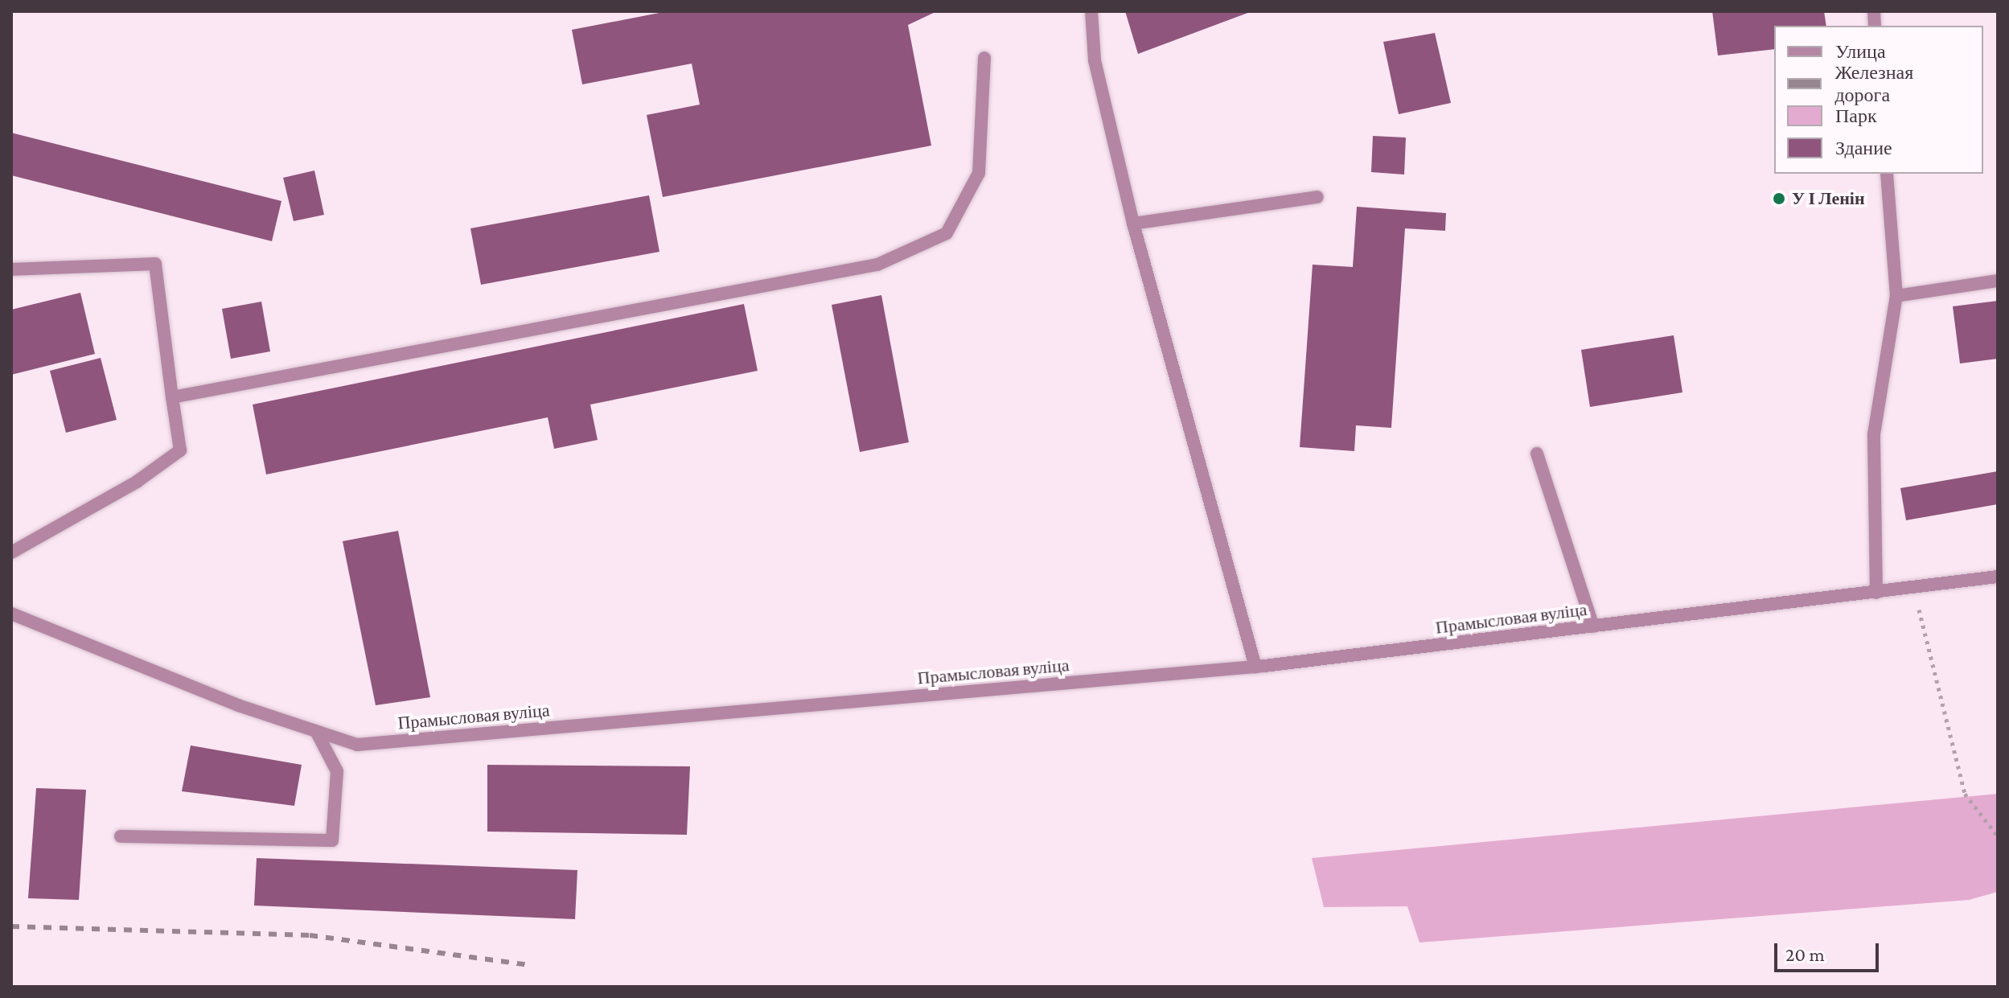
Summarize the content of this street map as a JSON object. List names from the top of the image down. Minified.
{"streets":{"street":["Прамысловая вуліца"]},"places":["У І Ленін"],"legend":["Улица","Железная дорога","Парк","Здание"],"scale_bar":"20 m"}
